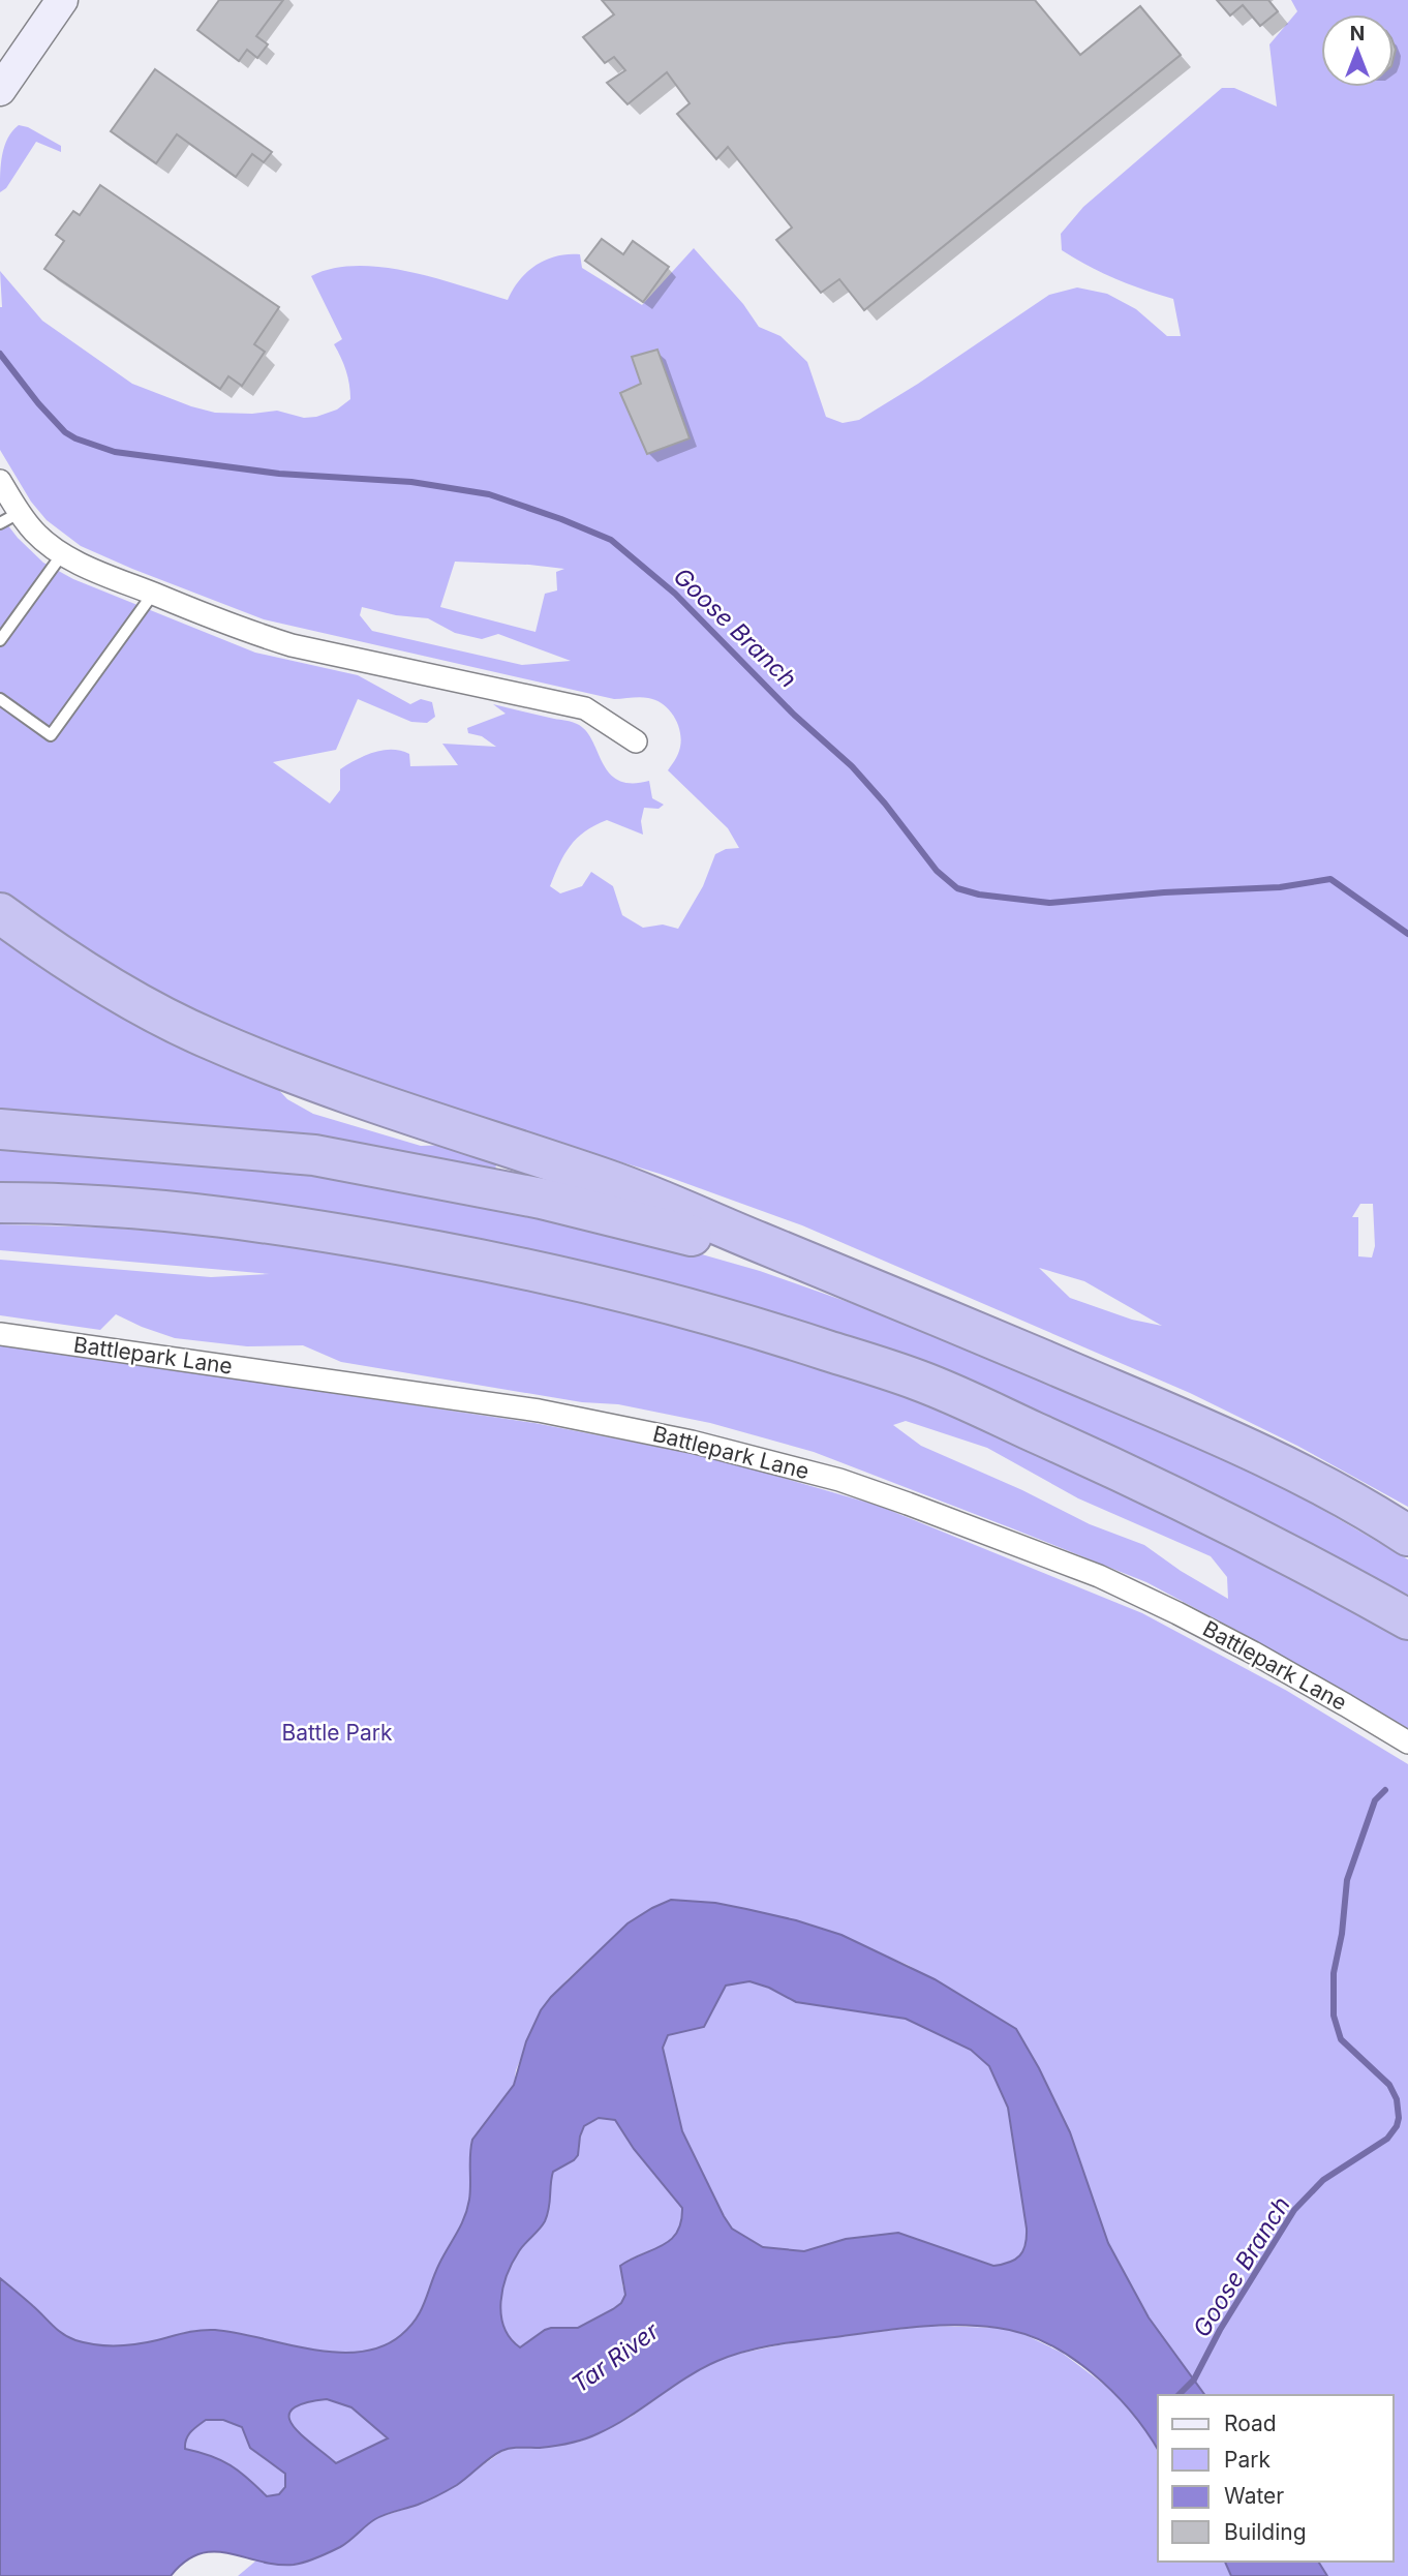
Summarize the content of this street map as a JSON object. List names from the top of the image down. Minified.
{"streets":{"street":["Battlepark Lane"]},"water":["Goose Branch","Tar River"],"parks":["Battle Park"],"legend":["Road","Park","Water","Building"],"north":"top"}
